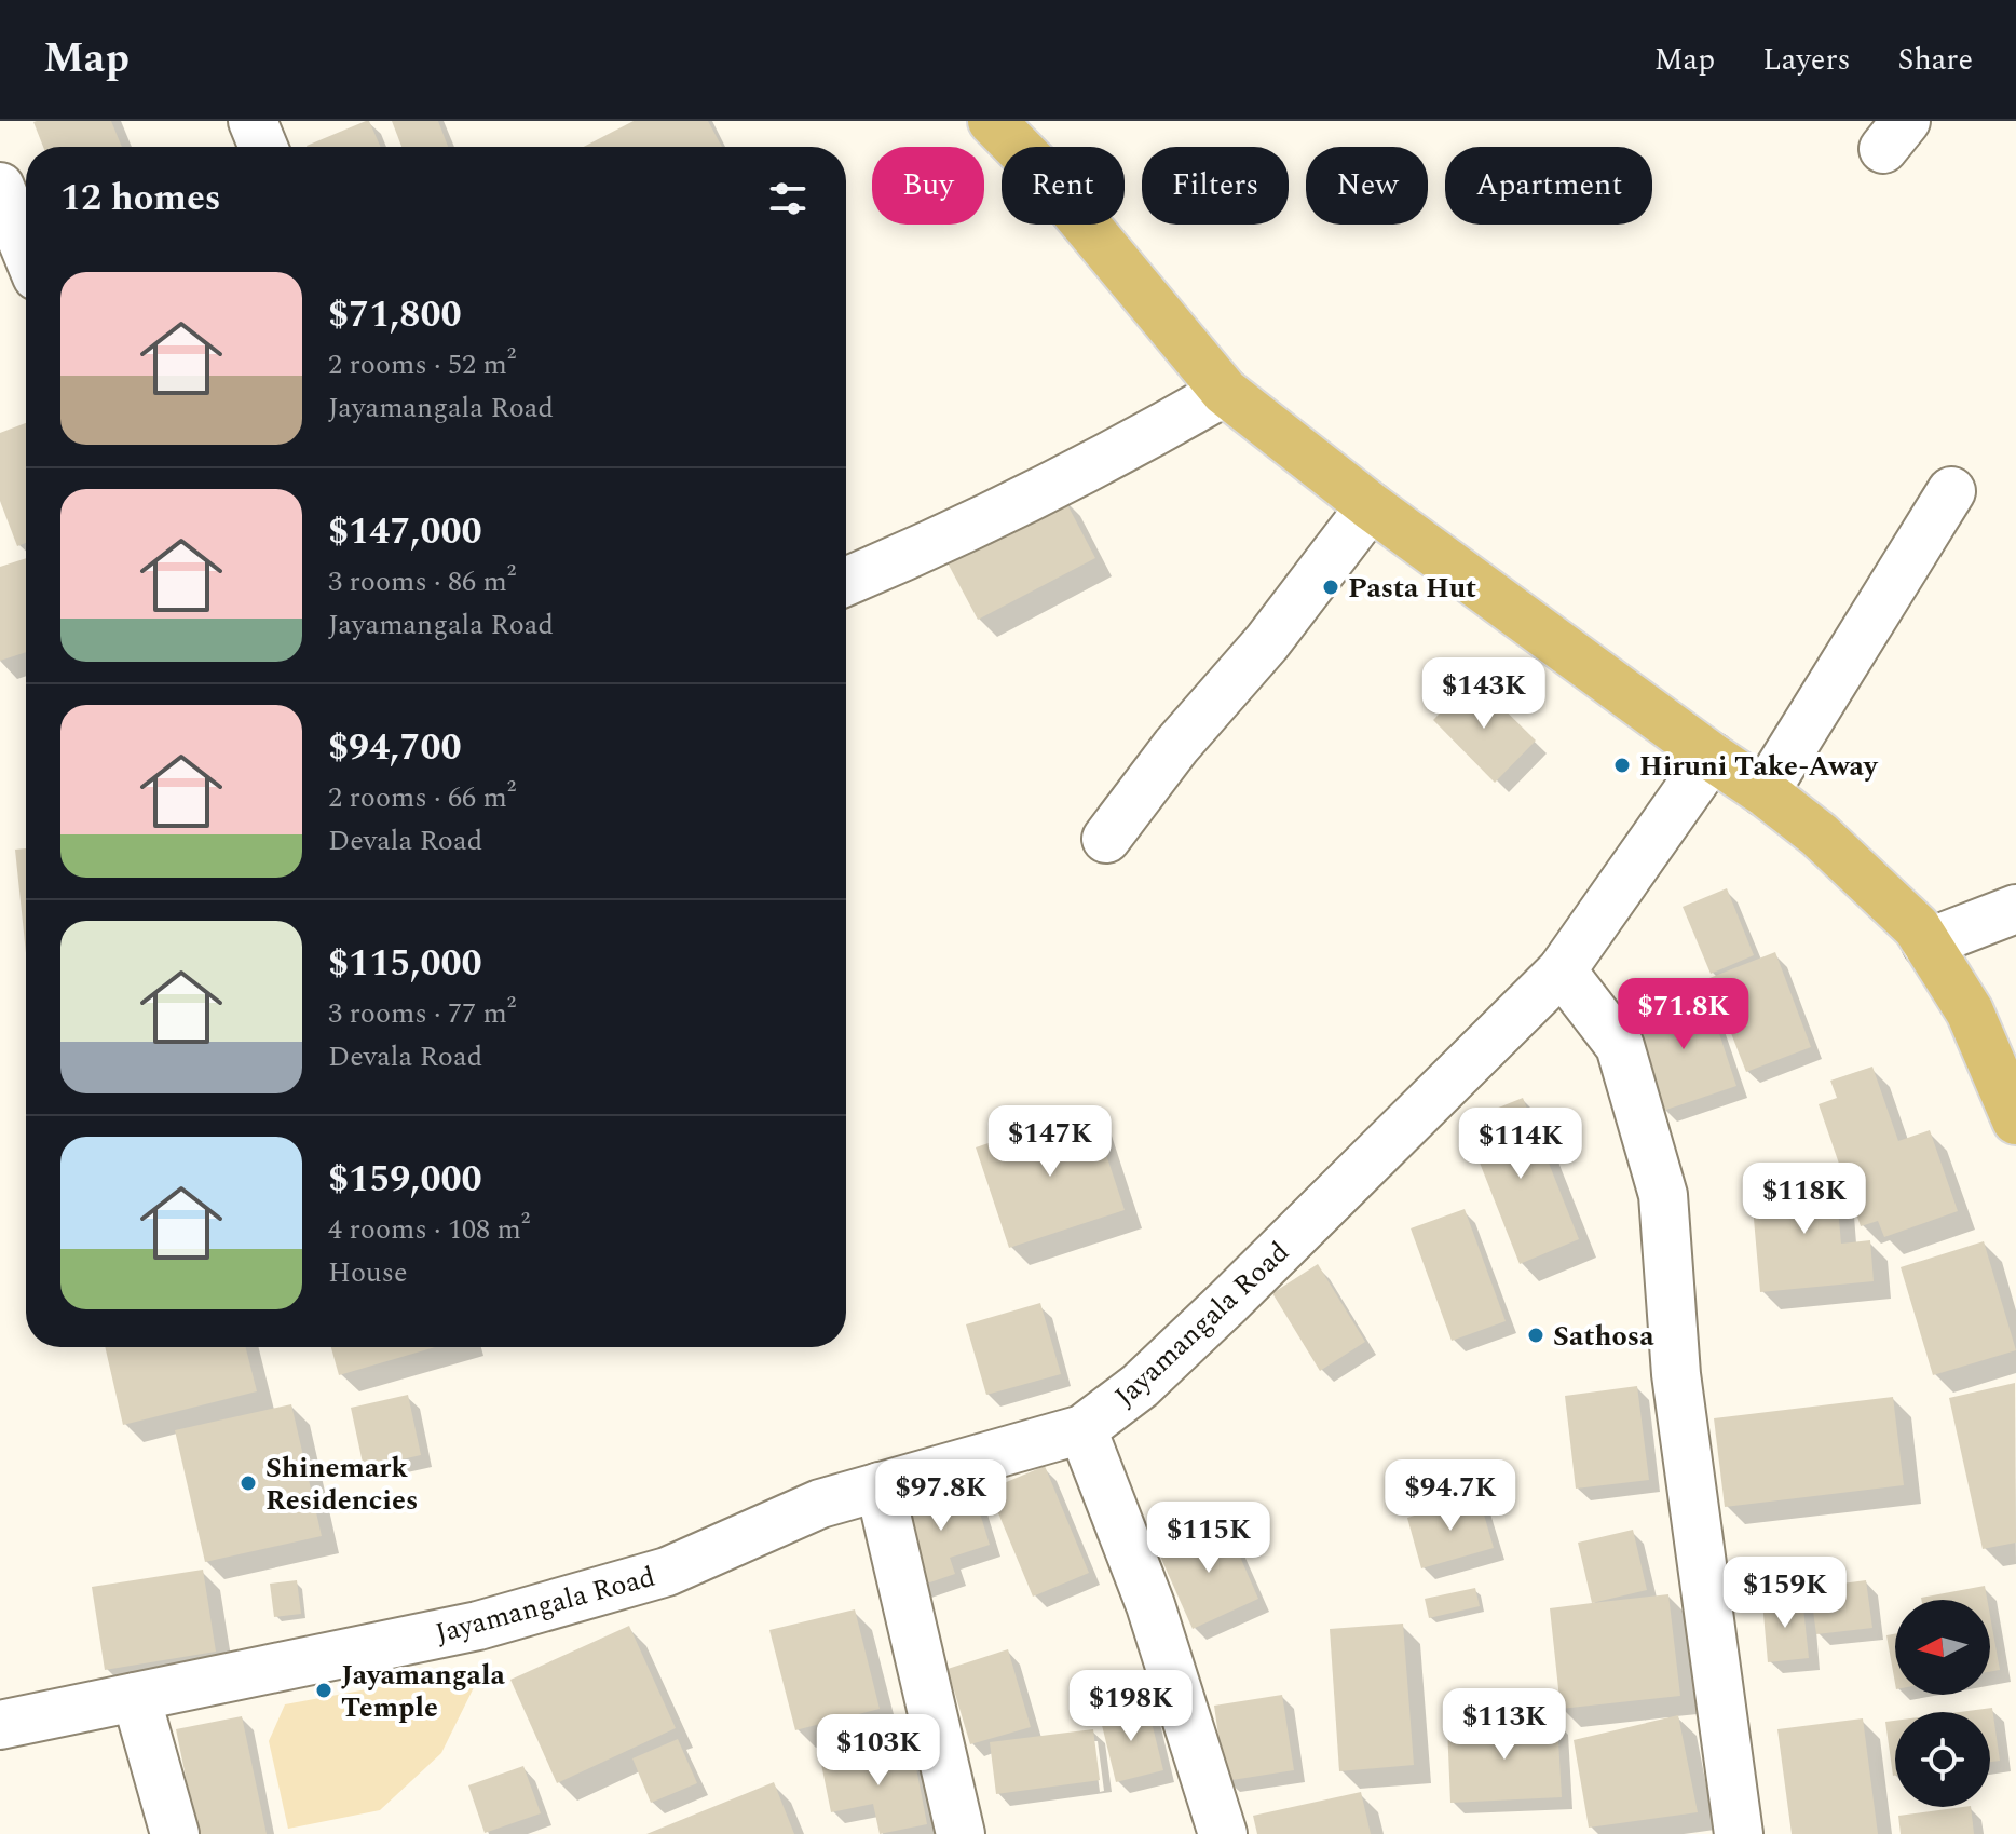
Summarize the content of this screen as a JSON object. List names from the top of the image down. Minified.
{"streets":{"street":["Jayamangala Road"]},"places":["Pasta Hut","Hiruni Take-Away","Sathosa","Shinemark Residencies","Jayamangala Temple"],"north":"left","page":{"header":"Map","nav":["Map","Layers","Share"],"chip":["Buy","Rent","Filters","New","Apartment"],"heading":"12 homes","list":[{"name":"$71,800","note":"2 rooms · 52 m² · Jayamangala Road"},{"name":"$147,000","note":"3 rooms · 86 m² · Jayamangala Road"},{"name":"$94,700","note":"2 rooms · 66 m² · Devala Road"},{"name":"$115,000","note":"3 rooms · 77 m² · Devala Road"},{"name":"$159,000","note":"4 rooms · 108 m² · House"}],"price":["$143K","$71.8K","$147K","$114K","$118K","$97.8K","$94.7K","$115K","$159K","$198K","$113K","$103K"]}}
